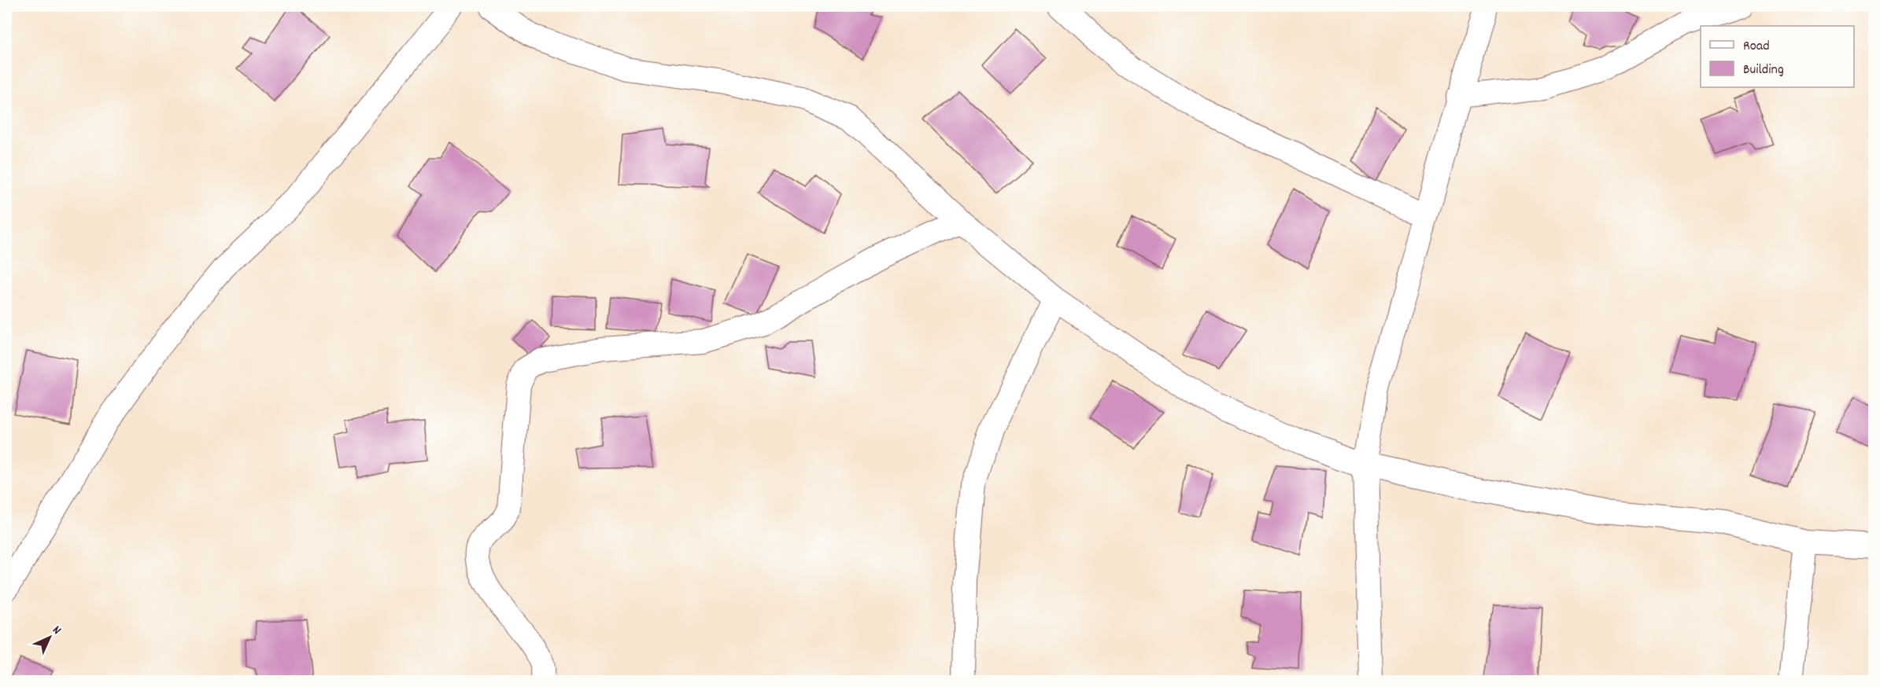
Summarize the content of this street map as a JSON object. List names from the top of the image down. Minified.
{"legend":["Road","Building"],"north":"top right"}
